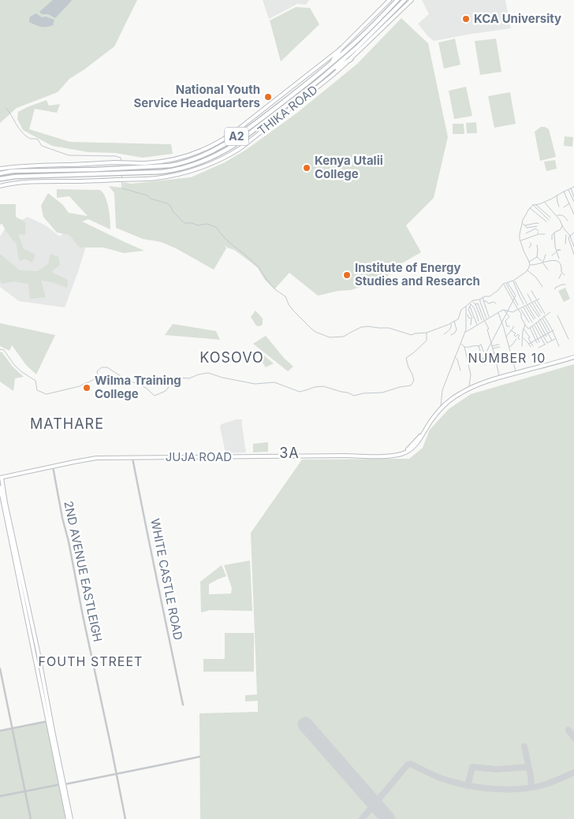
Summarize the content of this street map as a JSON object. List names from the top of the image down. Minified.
{"streets":{"highway":["THIKA ROAD","A2"],"main road":["JUJA ROAD"],"street":["2ND AVENUE EASTLEIGH","WHITE CASTLE ROAD"]},"crossings":[["JUJA ROAD","2ND AVENUE EASTLEIGH"],["JUJA ROAD","WHITE CASTLE ROAD"]],"districts":["KOSOVO","NUMBER 10","MATHARE","3A","FOUTH STREET"],"places":["KCA University","National Youth Service Headquarters","Kenya Utalii College","Institute of Energy Studies and Research","Wilma Training College"]}
